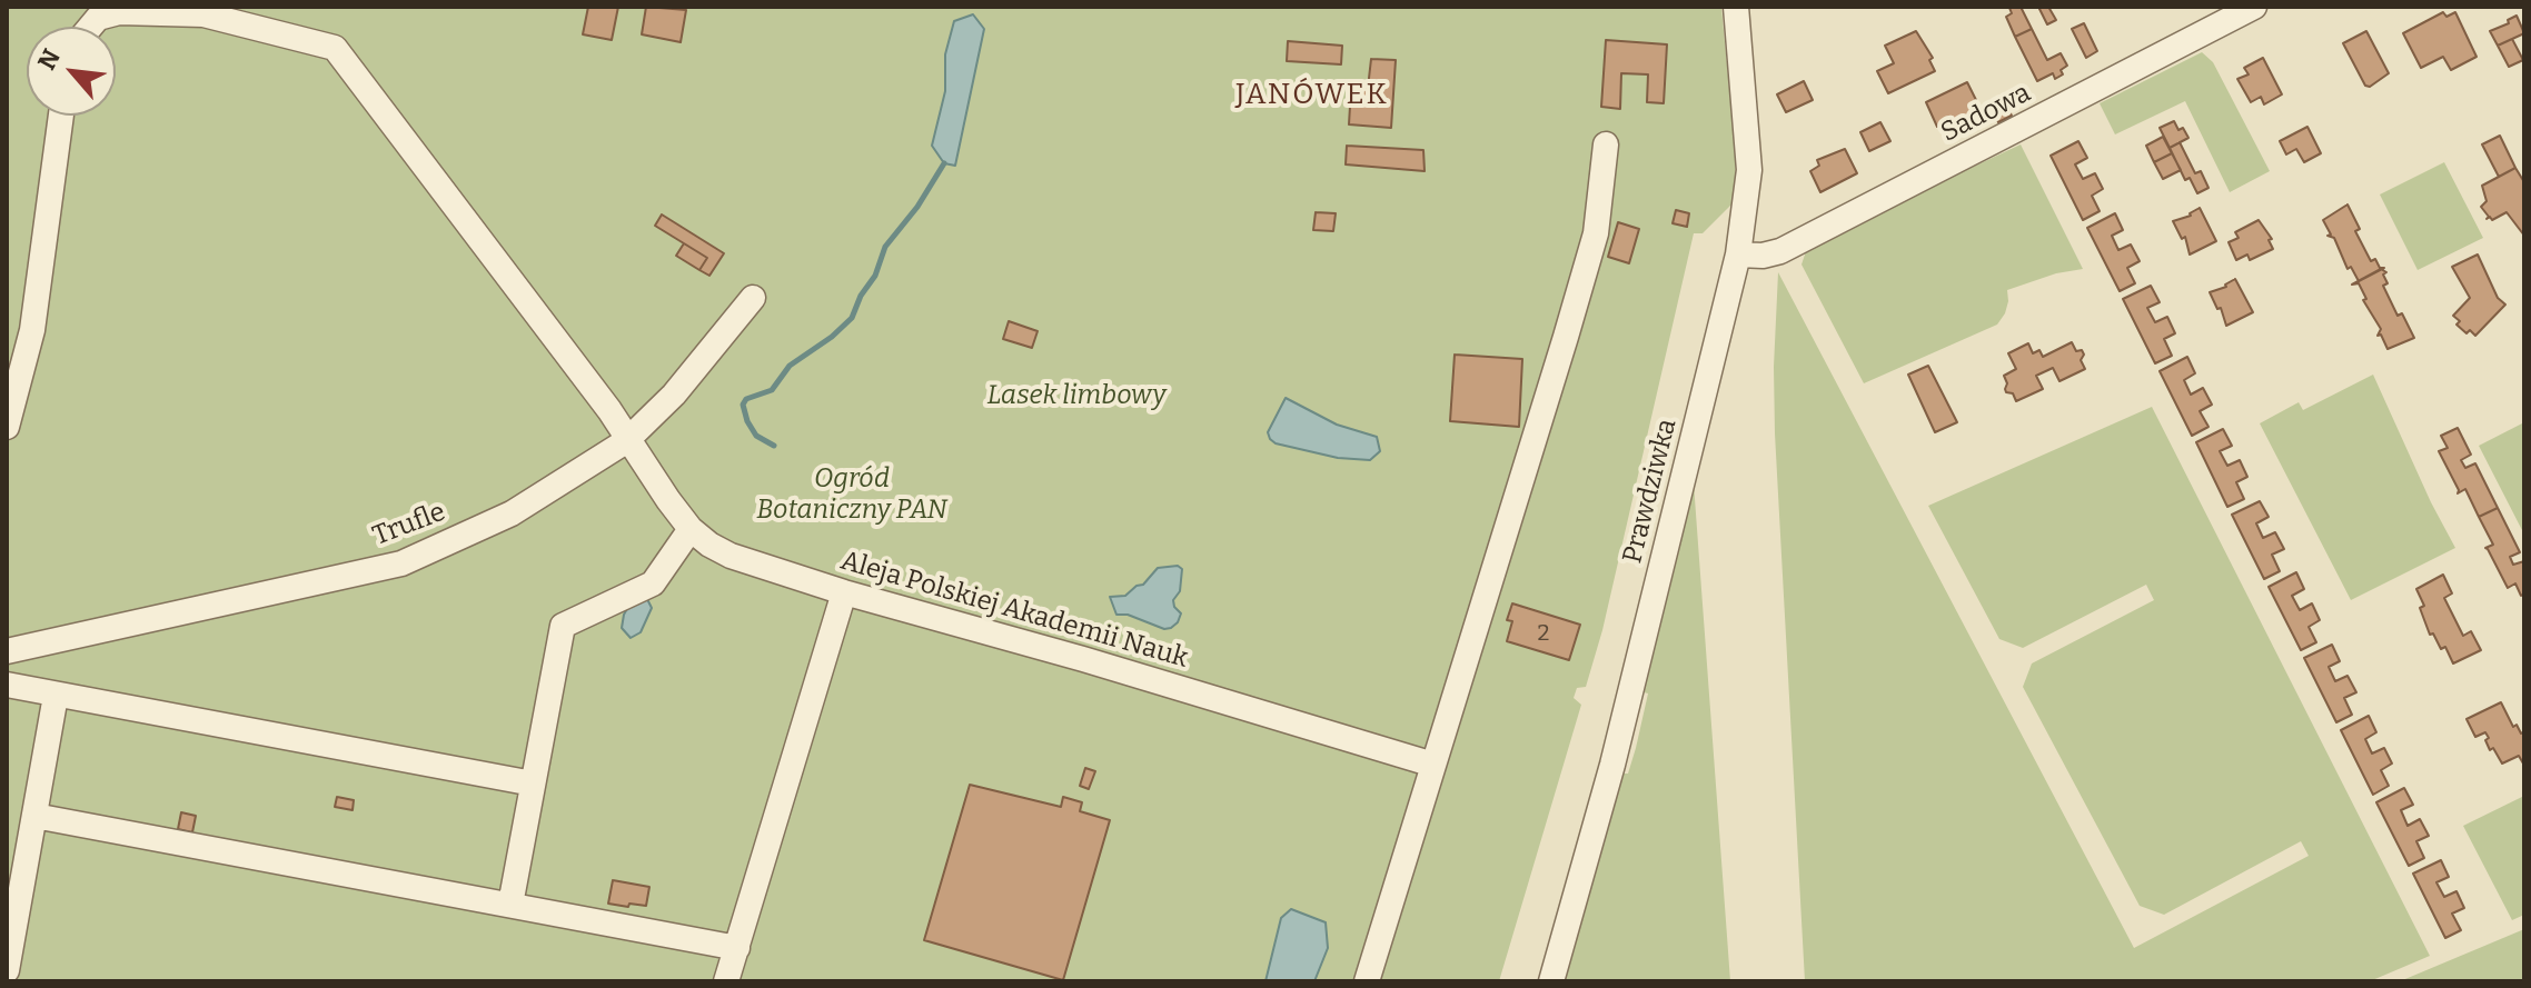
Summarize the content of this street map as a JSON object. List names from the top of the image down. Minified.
{"streets":{"street":["Sadowa","Prawdziwka","Trufle","Aleja Polskiej Akademii Nauk"]},"crossings":[["Sadowa","Prawdziwka"],["Trufle","Aleja Polskiej Akademii Nauk"]],"districts":["JANÓWEK"],"parks":["Lasek limbowy","Ogród Botaniczny PAN"],"house_numbers":["2"],"north":"top left"}
